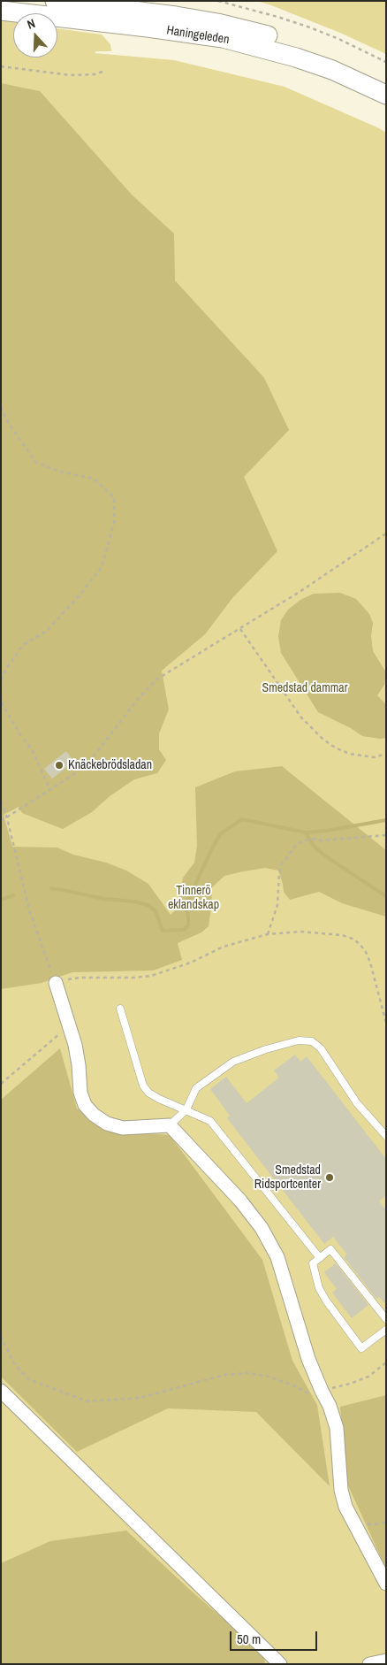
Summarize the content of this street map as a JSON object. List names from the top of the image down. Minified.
{"streets":{"main road":["Haningeleden"]},"parks":["Smedstad dammar","Tinnerö eklandskap"],"places":["Knäckebrödsladan","Smedstad Ridsportcenter"],"scale_bar":"50 m","north":"top"}
